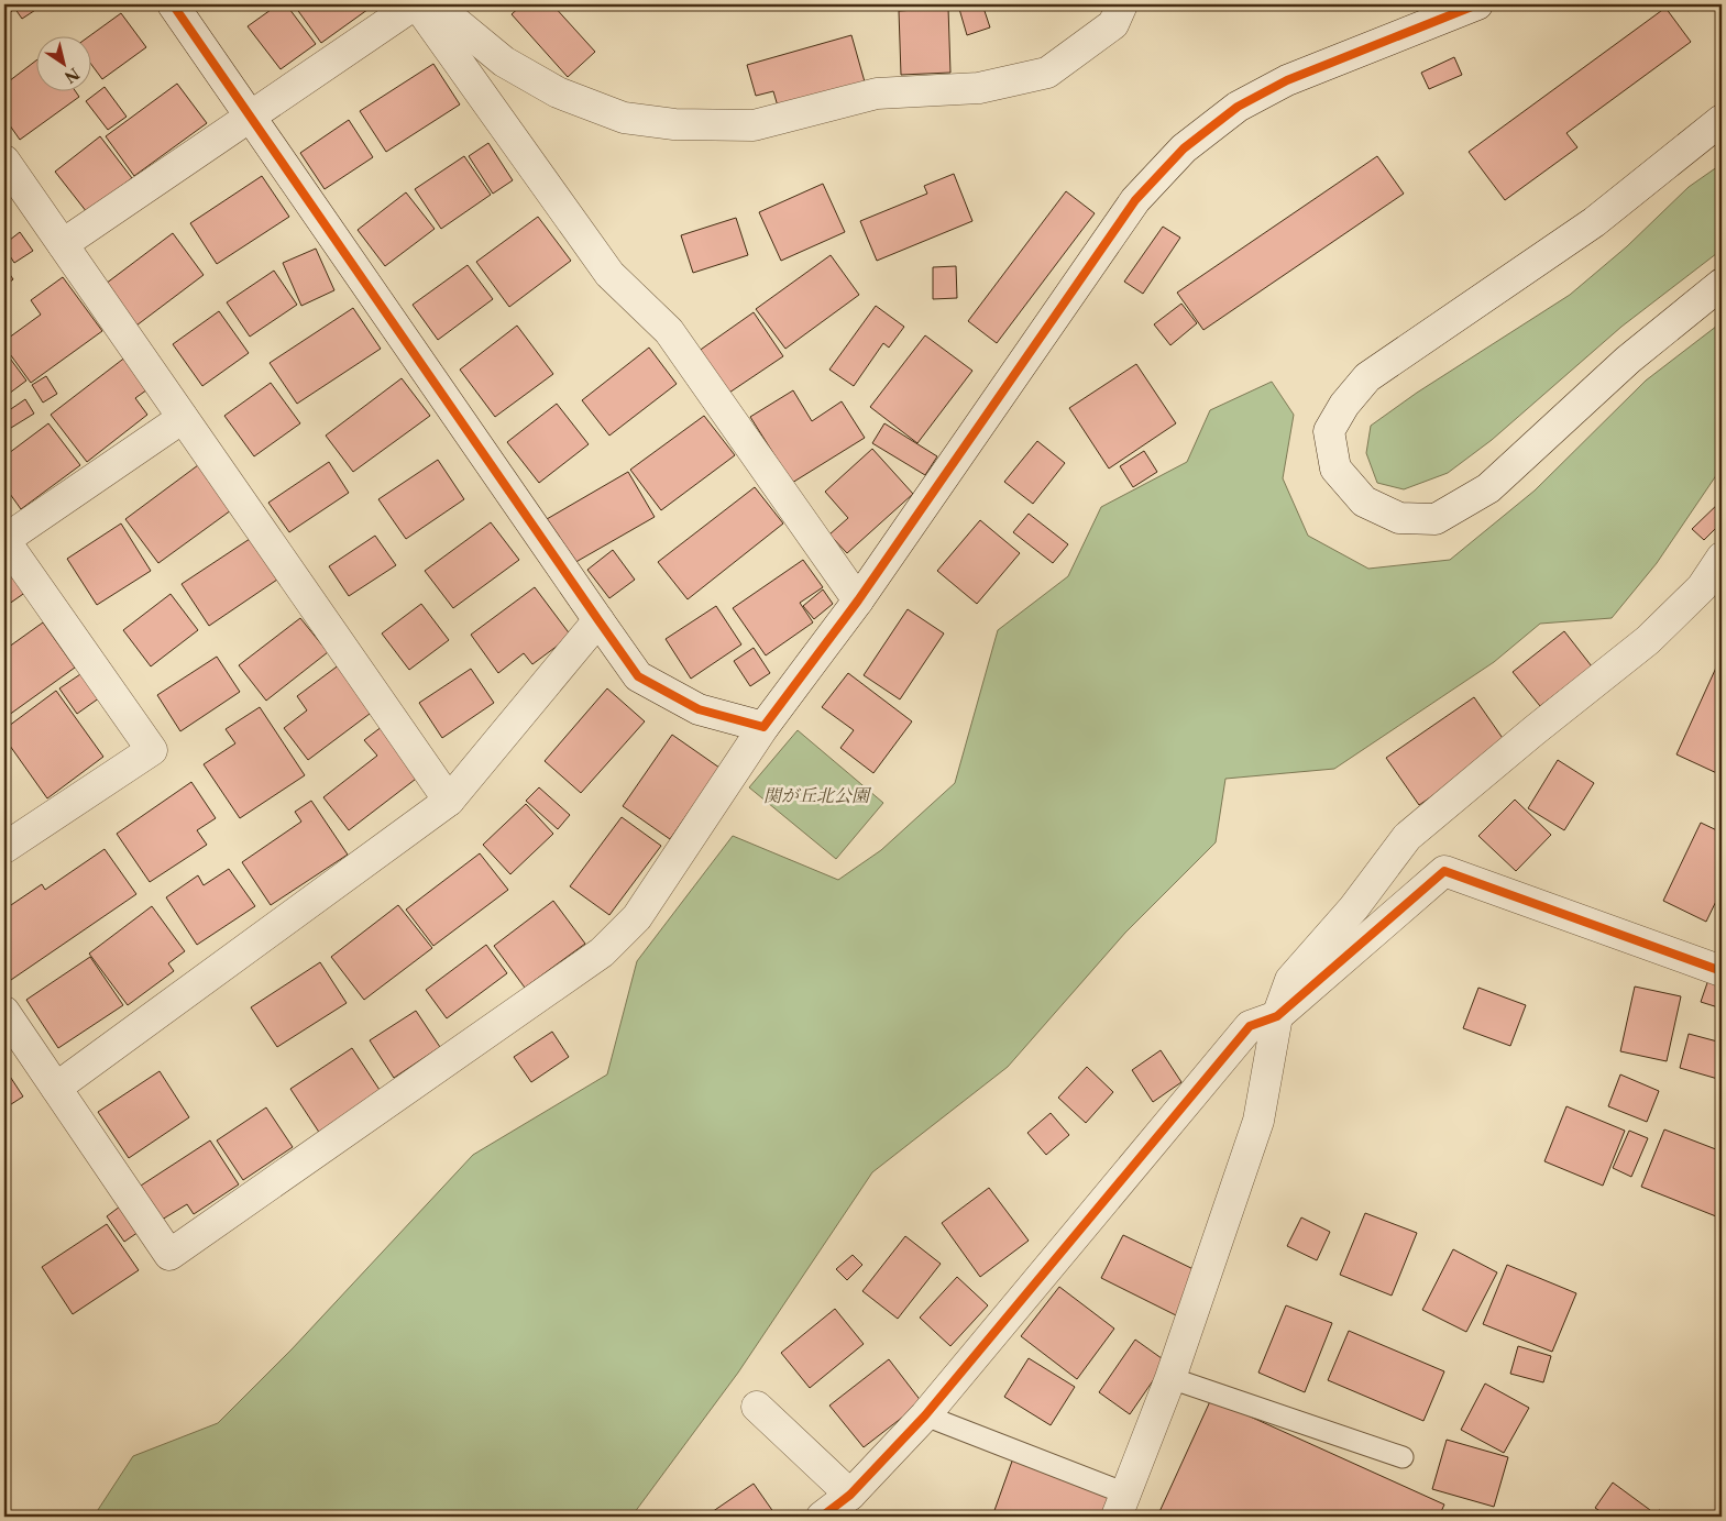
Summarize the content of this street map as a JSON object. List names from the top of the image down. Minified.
{"parks":["関が丘北公園"],"north":"bottom right"}
